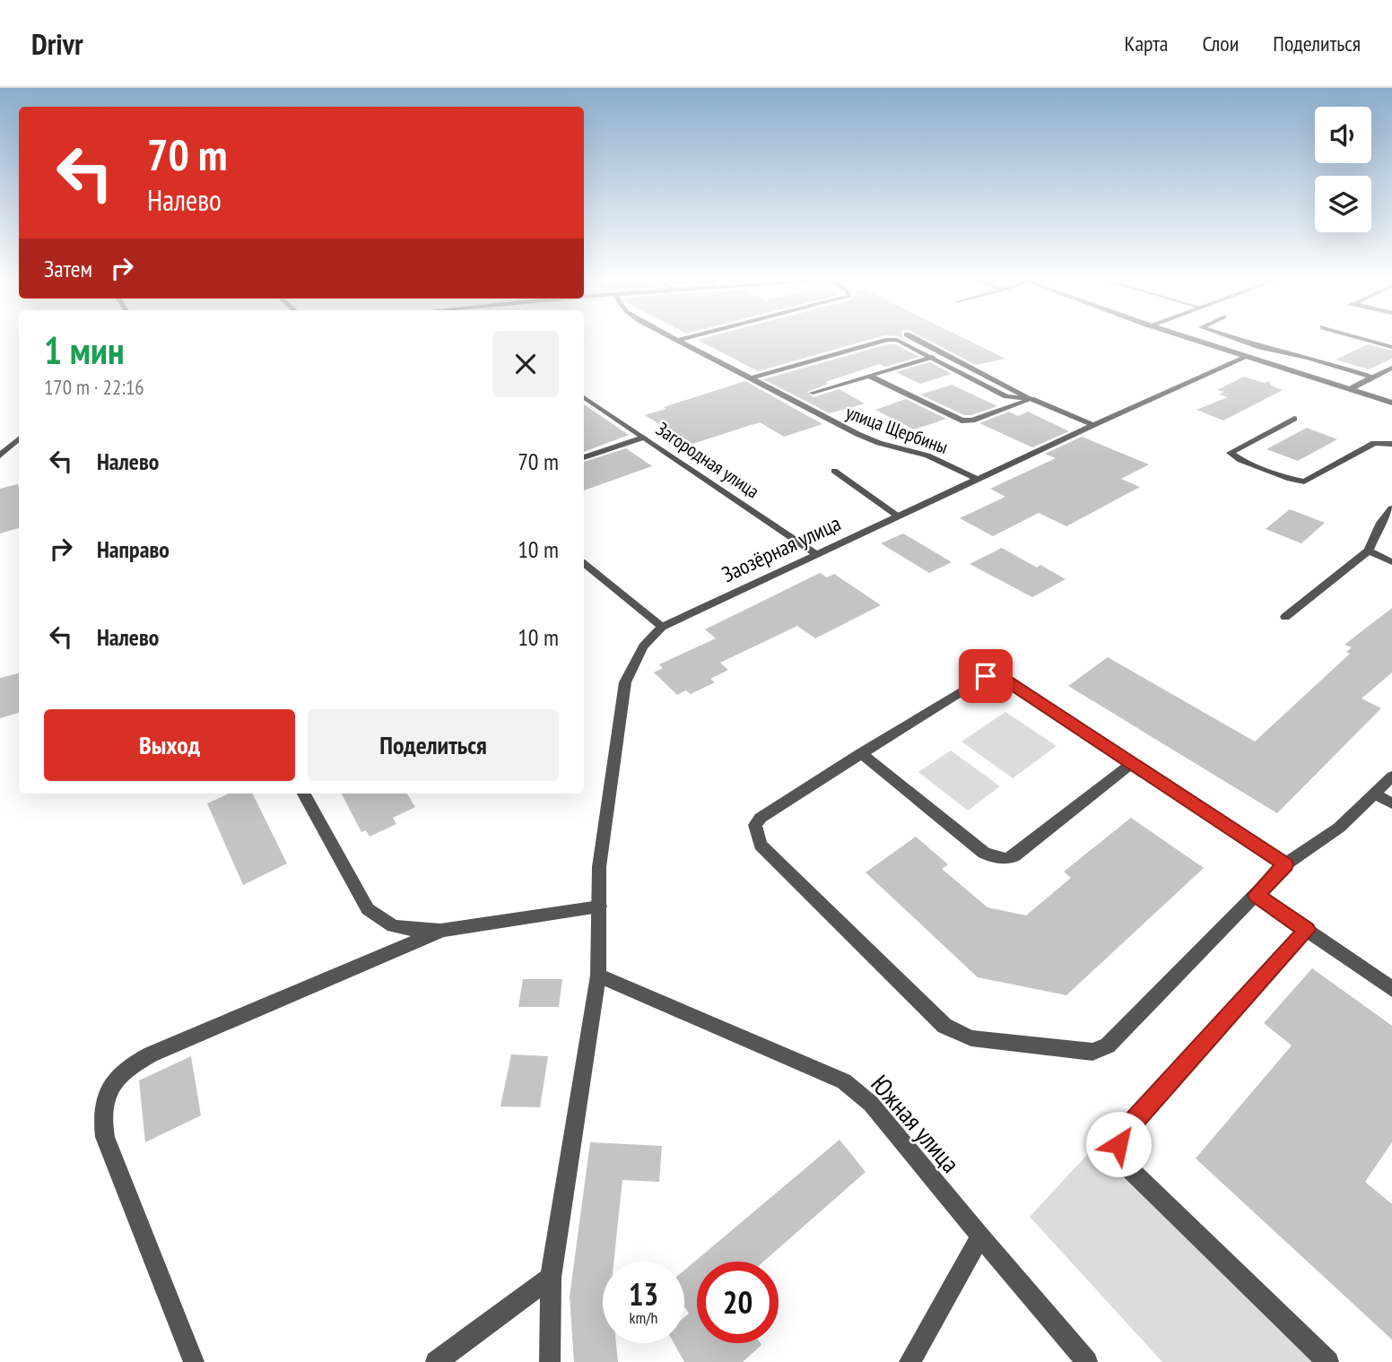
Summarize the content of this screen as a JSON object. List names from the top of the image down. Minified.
{"streets":{"street":["улица Щербины","Загородная улица","Заозёрная улица","Южная улица"]},"crossings":[["улица Щербины","Заозёрная улица"],["Загородная улица","Заозёрная улица"],["Заозёрная улица","Южная улица"]],"page":{"header":"Drivr","nav":["Карта","Слои","Поделиться"],"turn":["70 m","Налево"],"then":"Затем","heading":["1 мин","170 m · 22:16"],"list":[{"name":"Налево","value":"70 m"},{"name":"Направо","value":"10 m"},{"name":"Налево","value":"10 m"}],"buttons":["Выход","Поделиться"],"speed":"13 km/h","limit":"20"}}
